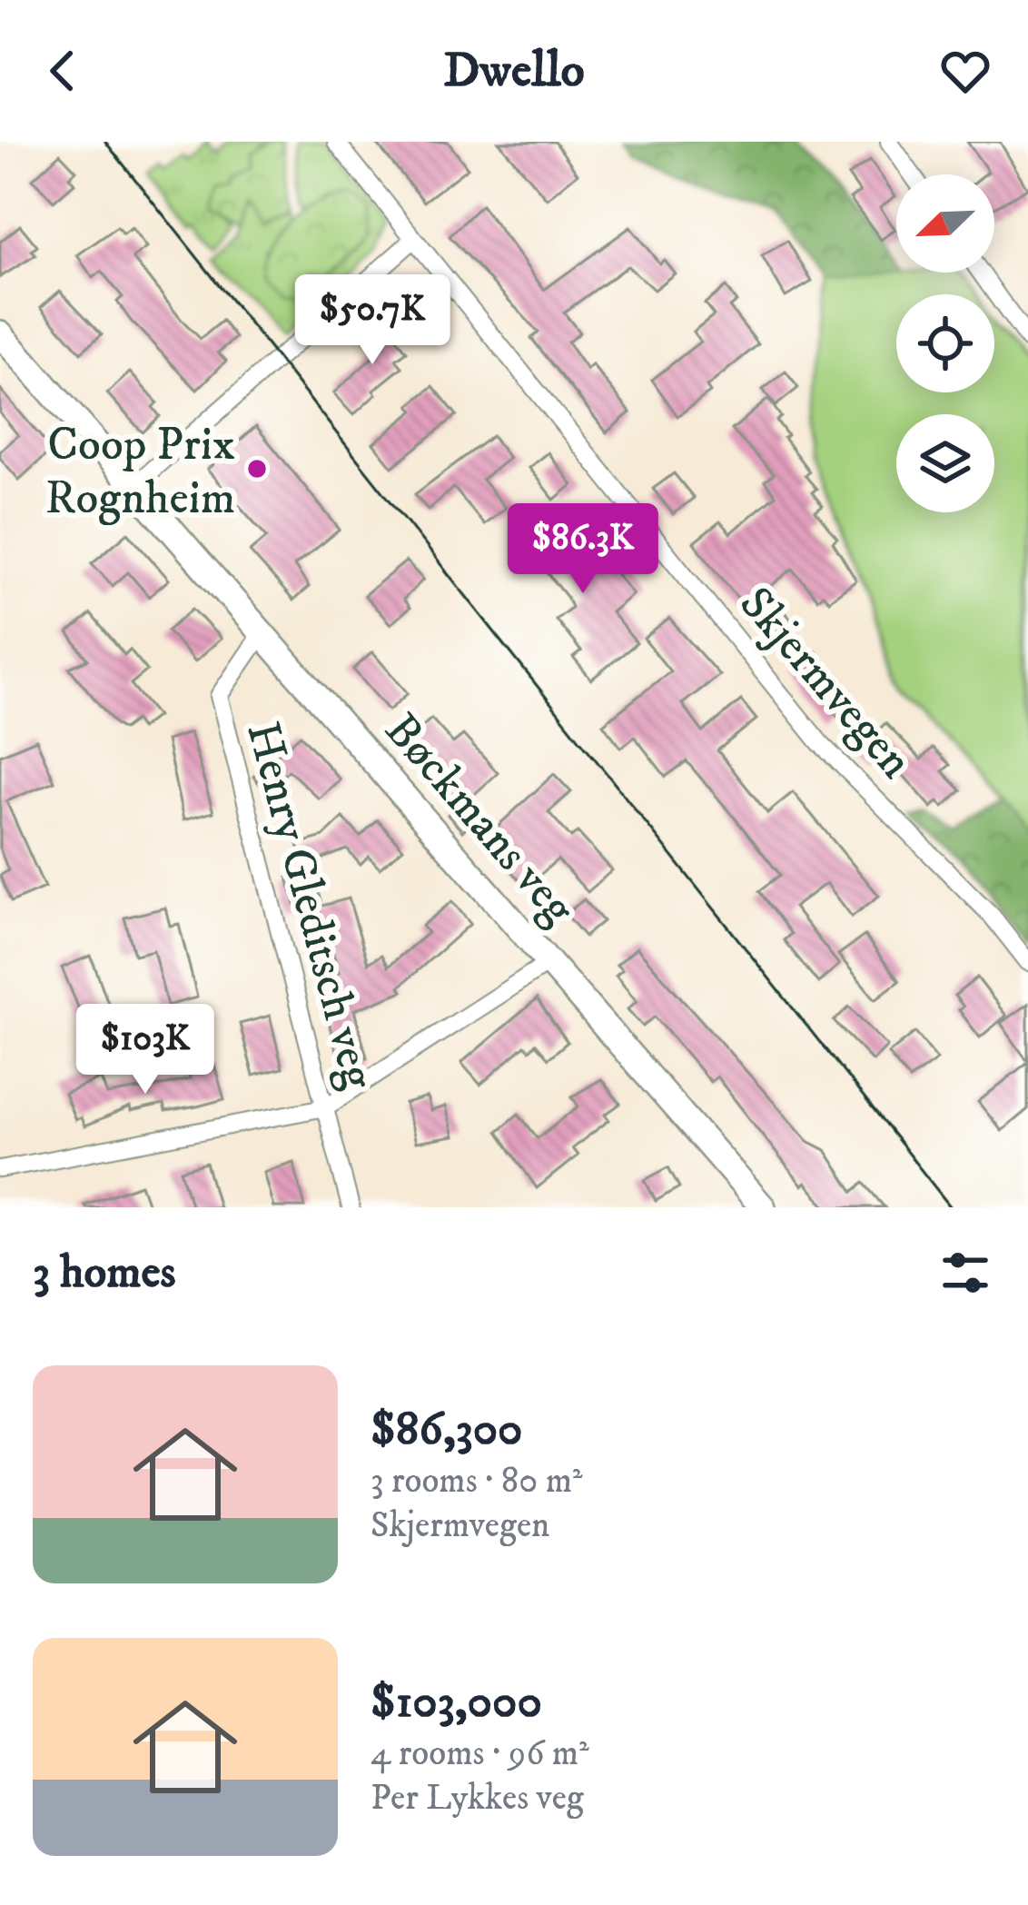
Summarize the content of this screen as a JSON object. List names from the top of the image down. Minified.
{"streets":{"main road":["Bøckmans veg"],"street":["Skjermvegen","Henry Gleditsch veg"]},"crossings":[["Bøckmans veg","Henry Gleditsch veg"]],"places":["Coop Prix Rognheim"],"north":"bottom left","page":{"header":"Dwello","price":["$50.7K","$86.3K","$103K"],"heading":"3 homes","list":[{"name":"$86,300","note":"3 rooms · 80 m² · Skjermvegen"},{"name":"$103,000","note":"4 rooms · 96 m² · Per Lykkes veg"}]}}
